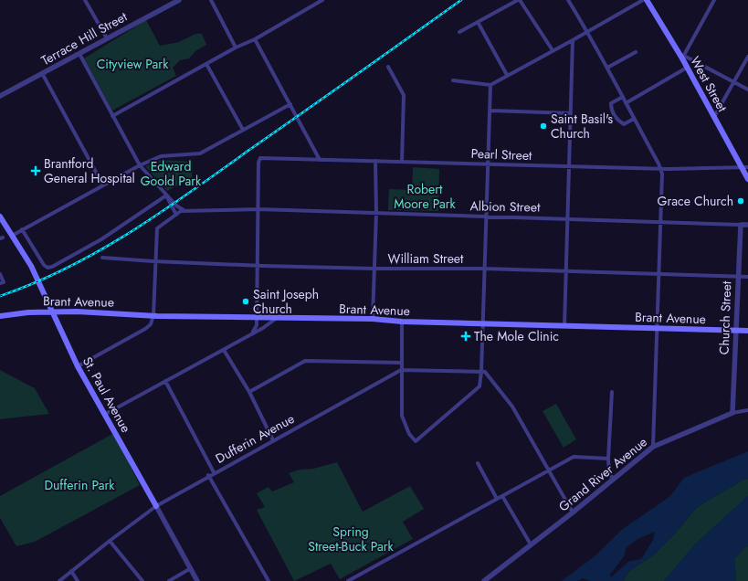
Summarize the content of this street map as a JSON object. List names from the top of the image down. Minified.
{"streets":{"main road":["West Street","Brant Avenue","St. Paul Avenue"],"street":["Terrace Hill Street","Pearl Street","Albion Street","William Street","Church Street","Dufferin Avenue","Grand River Avenue"]},"crossings":[["West Street","Pearl Street"],["Pearl Street","Albion Street"],["Albion Street","William Street"],["Albion Street","Church Street"],["William Street","Church Street"],["Brant Avenue","Church Street"],["Brant Avenue","St. Paul Avenue"],["Church Street","Grand River Avenue"],["St. Paul Avenue","Dufferin Avenue"]],"parks":["Cityview Park","Edward Goold Park","Robert Moore Park","Dufferin Park","Spring Street-Buck Park"],"places":{"other":["Saint Basil's Church","Grace Church","Saint Joseph Church"],"health":["Brantford General Hospital","The Mole Clinic"]}}
